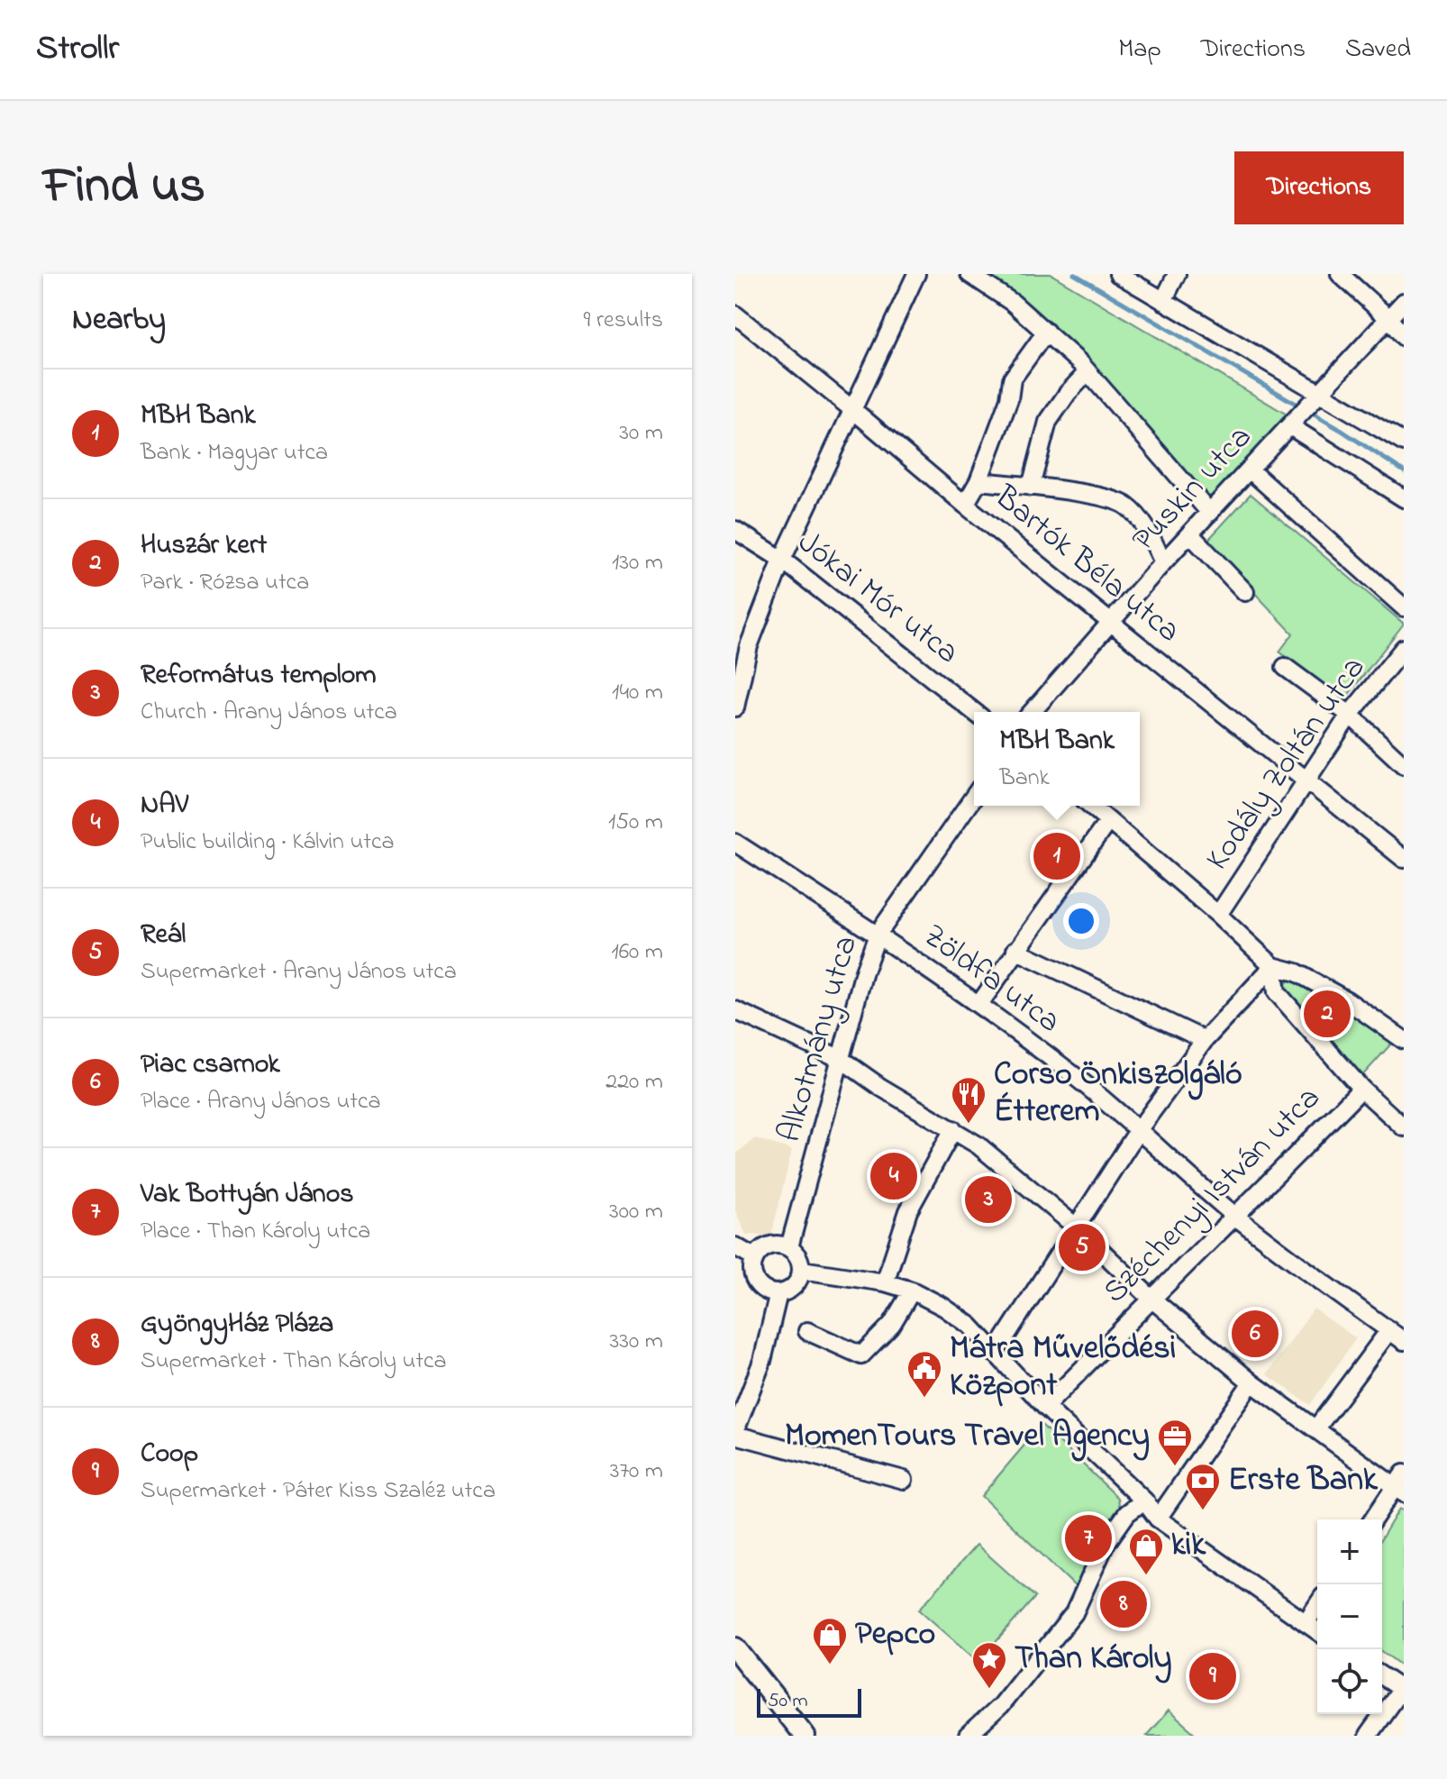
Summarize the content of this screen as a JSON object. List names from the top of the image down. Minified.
{"streets":{"street":["Puskin utca","Bartók Béla utca","Jókai Mór utca","Kodály Zoltán utca","Zöldfa utca","Alkotmány utca","Széchenyi István utca"]},"crossings":[["Puskin utca","Bartók Béla utca"],["Bartók Béla utca","Kodály Zoltán utca"],["Zöldfa utca","Alkotmány utca"],["Zöldfa utca","Széchenyi István utca"]],"places":{"restaurant":["Corso Önkiszolgáló Étterem"],"public building":["Mátra Művelődési Központ"],"office":["MomenTours Travel Agency"],"bank":["Erste Bank"],"shop":["kik","Pepco"],"place":["Than Károly"]},"scale_bar":"50 m","page":{"header":"Strollr","nav":["Map","Directions","Saved"],"title":"Find us","buttons":"Directions","heading":["Nearby","9 results"],"list":[{"mark":"1","name":"MBH Bank","note":"Bank · Magyar utca","value":"30 m"},{"mark":"2","name":"Huszár kert","note":"Park · Rózsa utca","value":"130 m"},{"mark":"3","name":"Református templom","note":"Church · Arany János utca","value":"140 m"},{"mark":"4","name":"NAV","note":"Public building · Kálvin utca","value":"150 m"},{"mark":"5","name":"Reál","note":"Supermarket · Arany János utca","value":"160 m"},{"mark":"6","name":"Piac csarnok","note":"Place · Arany János utca","value":"220 m"},{"mark":"7","name":"Vak Bottyán János","note":"Place · Than Károly utca","value":"300 m"},{"mark":"8","name":"GyöngyHáz Pláza","note":"Supermarket · Than Károly utca","value":"330 m"},{"mark":"9","name":"Coop","note":"Supermarket · Páter Kiss Szaléz utca","value":"370 m"}],"popup":["MBH Bank","Bank"],"pins":["1","2","4","3","5","6","7","8","9"],"map_buttons":["+","−"],"scale":"50 m"}}
